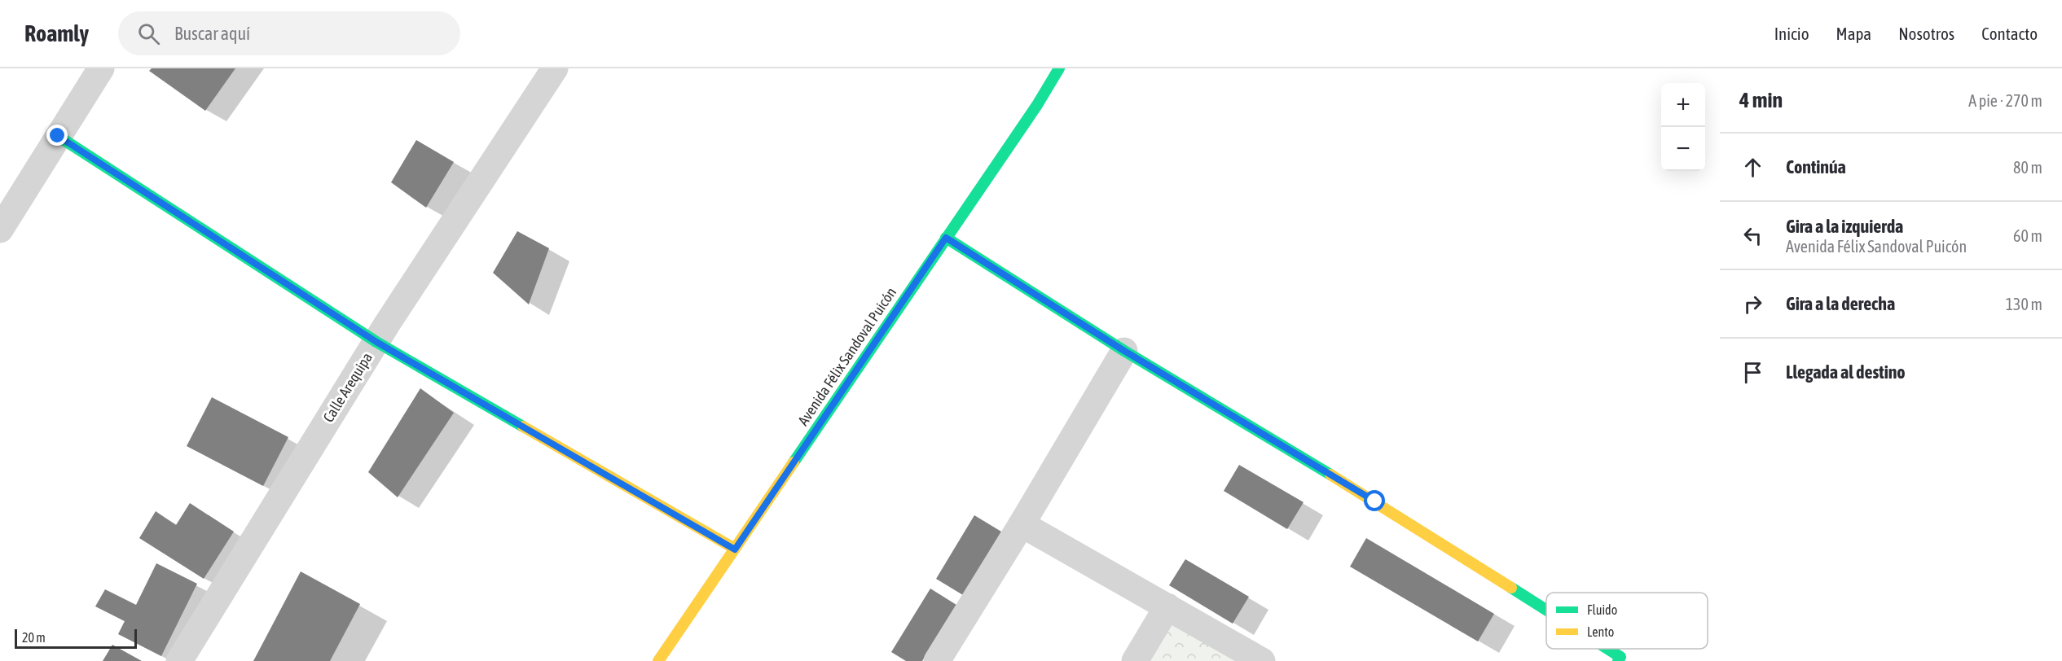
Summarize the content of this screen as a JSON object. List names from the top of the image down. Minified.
{"streets":{"street":["Avenida Félix Sandoval Puicón","Calle Arequipa"]},"legend":["Fluido","Lento"],"scale_bar":"20 m","page":{"header":"Roamly","search":"Buscar aquí","nav":["Inicio","Mapa","Nosotros","Contacto"],"heading":["4 min","A pie · 270 m"],"map_buttons":["+","−"],"list":[["Continúa","80 m"],["Gira a la izquierda","Avenida Félix Sandoval Puicón","60 m"],["Gira a la derecha","130 m"],"Llegada al destino"],"scale":"20 m"}}
